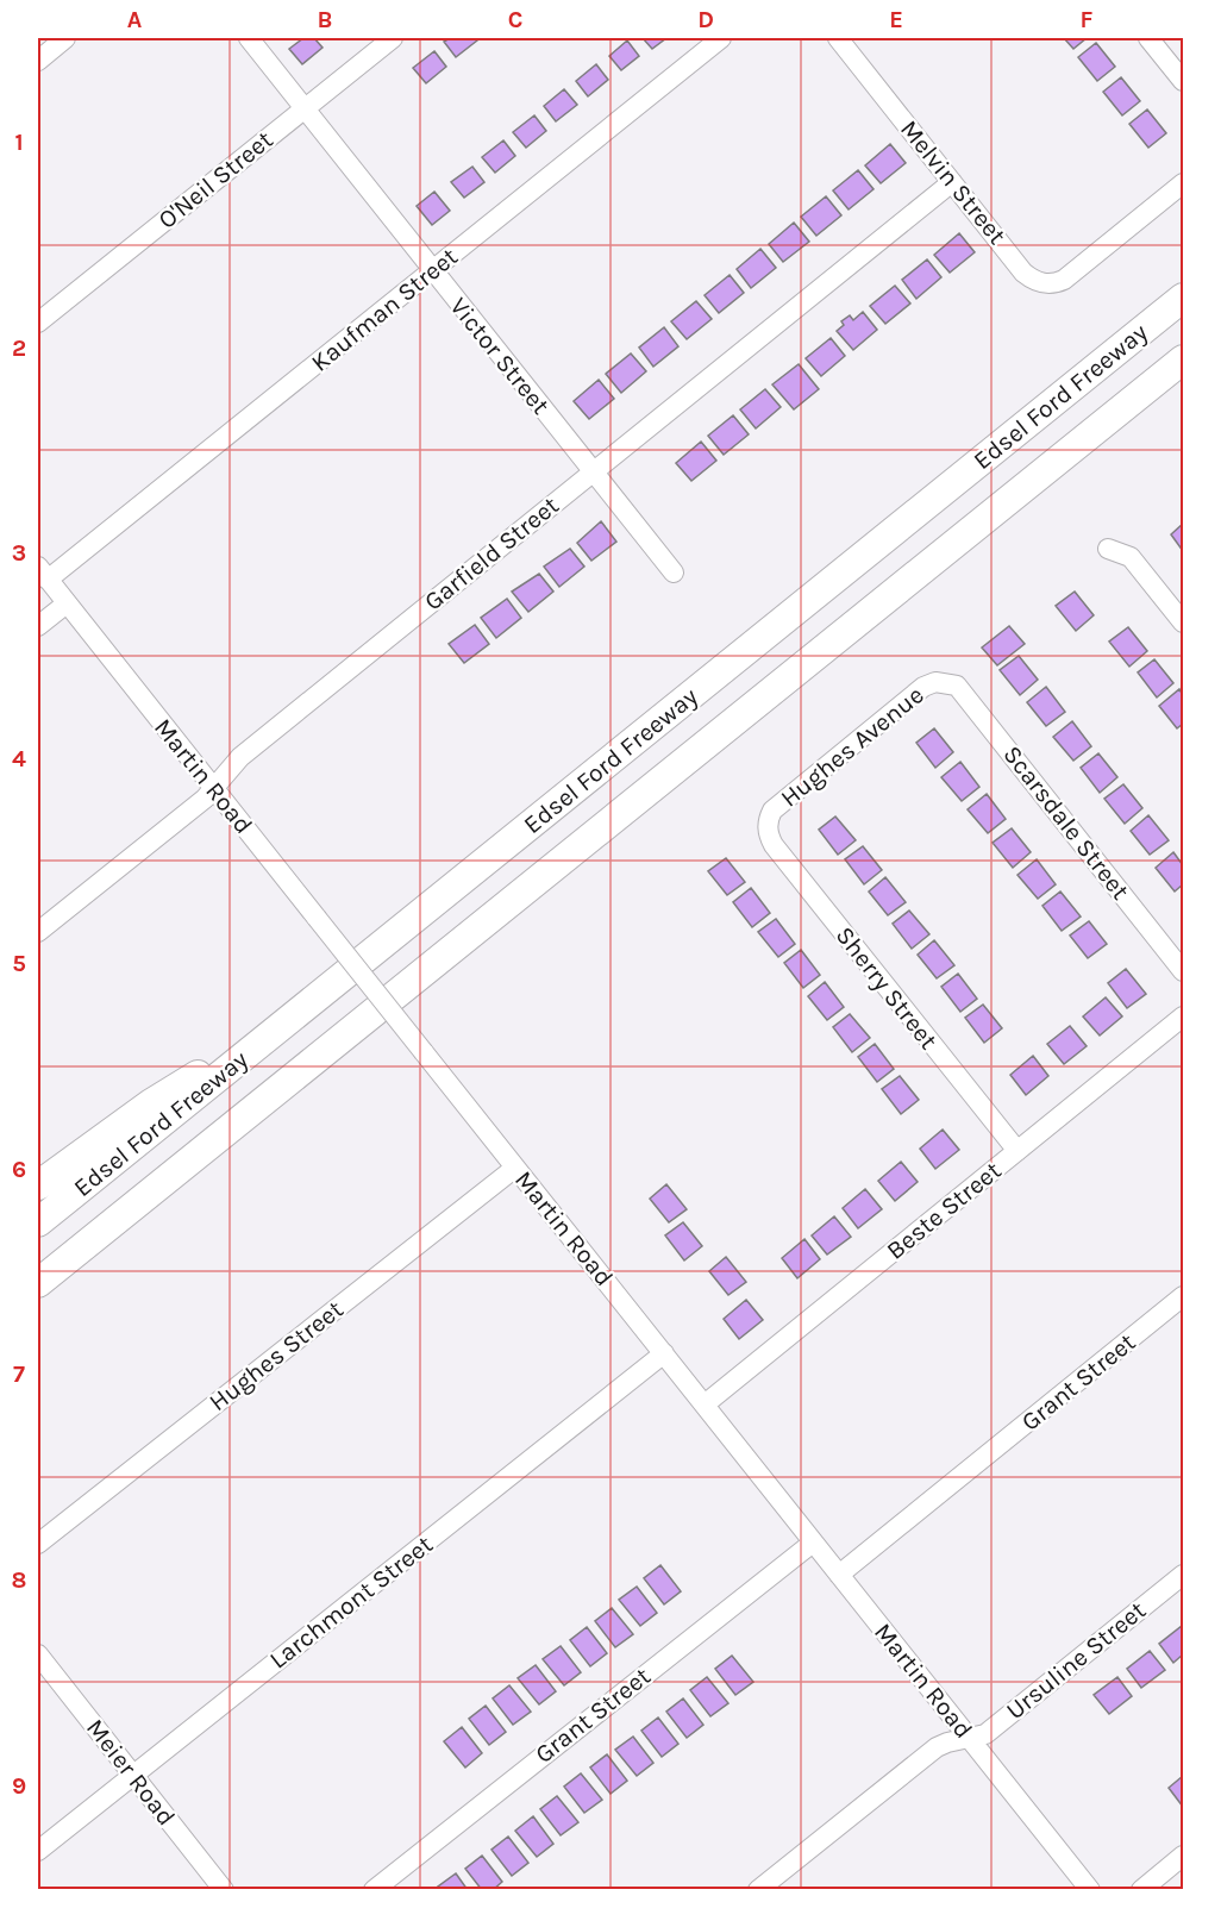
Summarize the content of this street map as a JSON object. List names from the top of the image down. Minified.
{"streets":{"highway":["Edsel Ford Freeway"],"street":["O'Neil Street","Melvin Street","Kaufman Street","Victor Street","Garfield Street","Hughes Avenue","Martin Road","Scarsdale Street","Sherry Street","Beste Street","Hughes Street","Grant Street","Larchmont Street","Ursuline Street","Meier Road"]},"crossings":[["O'Neil Street","Victor Street"],["Melvin Street","Garfield Street"],["Kaufman Street","Victor Street"],["Kaufman Street","Martin Road"],["Victor Street","Garfield Street"],["Garfield Street","Martin Road"],["Hughes Avenue","Scarsdale Street"],["Hughes Avenue","Sherry Street"],["Martin Road","Beste Street"],["Martin Road","Hughes Street"],["Martin Road","Grant Street"],["Martin Road","Larchmont Street"],["Martin Road","Ursuline Street"],["Sherry Street","Beste Street"],["Larchmont Street","Meier Road"]],"grid":{"columns":["A","B","C","D","E","F"],"rows":["1","2","3","4","5","6","7","8","9"]}}
